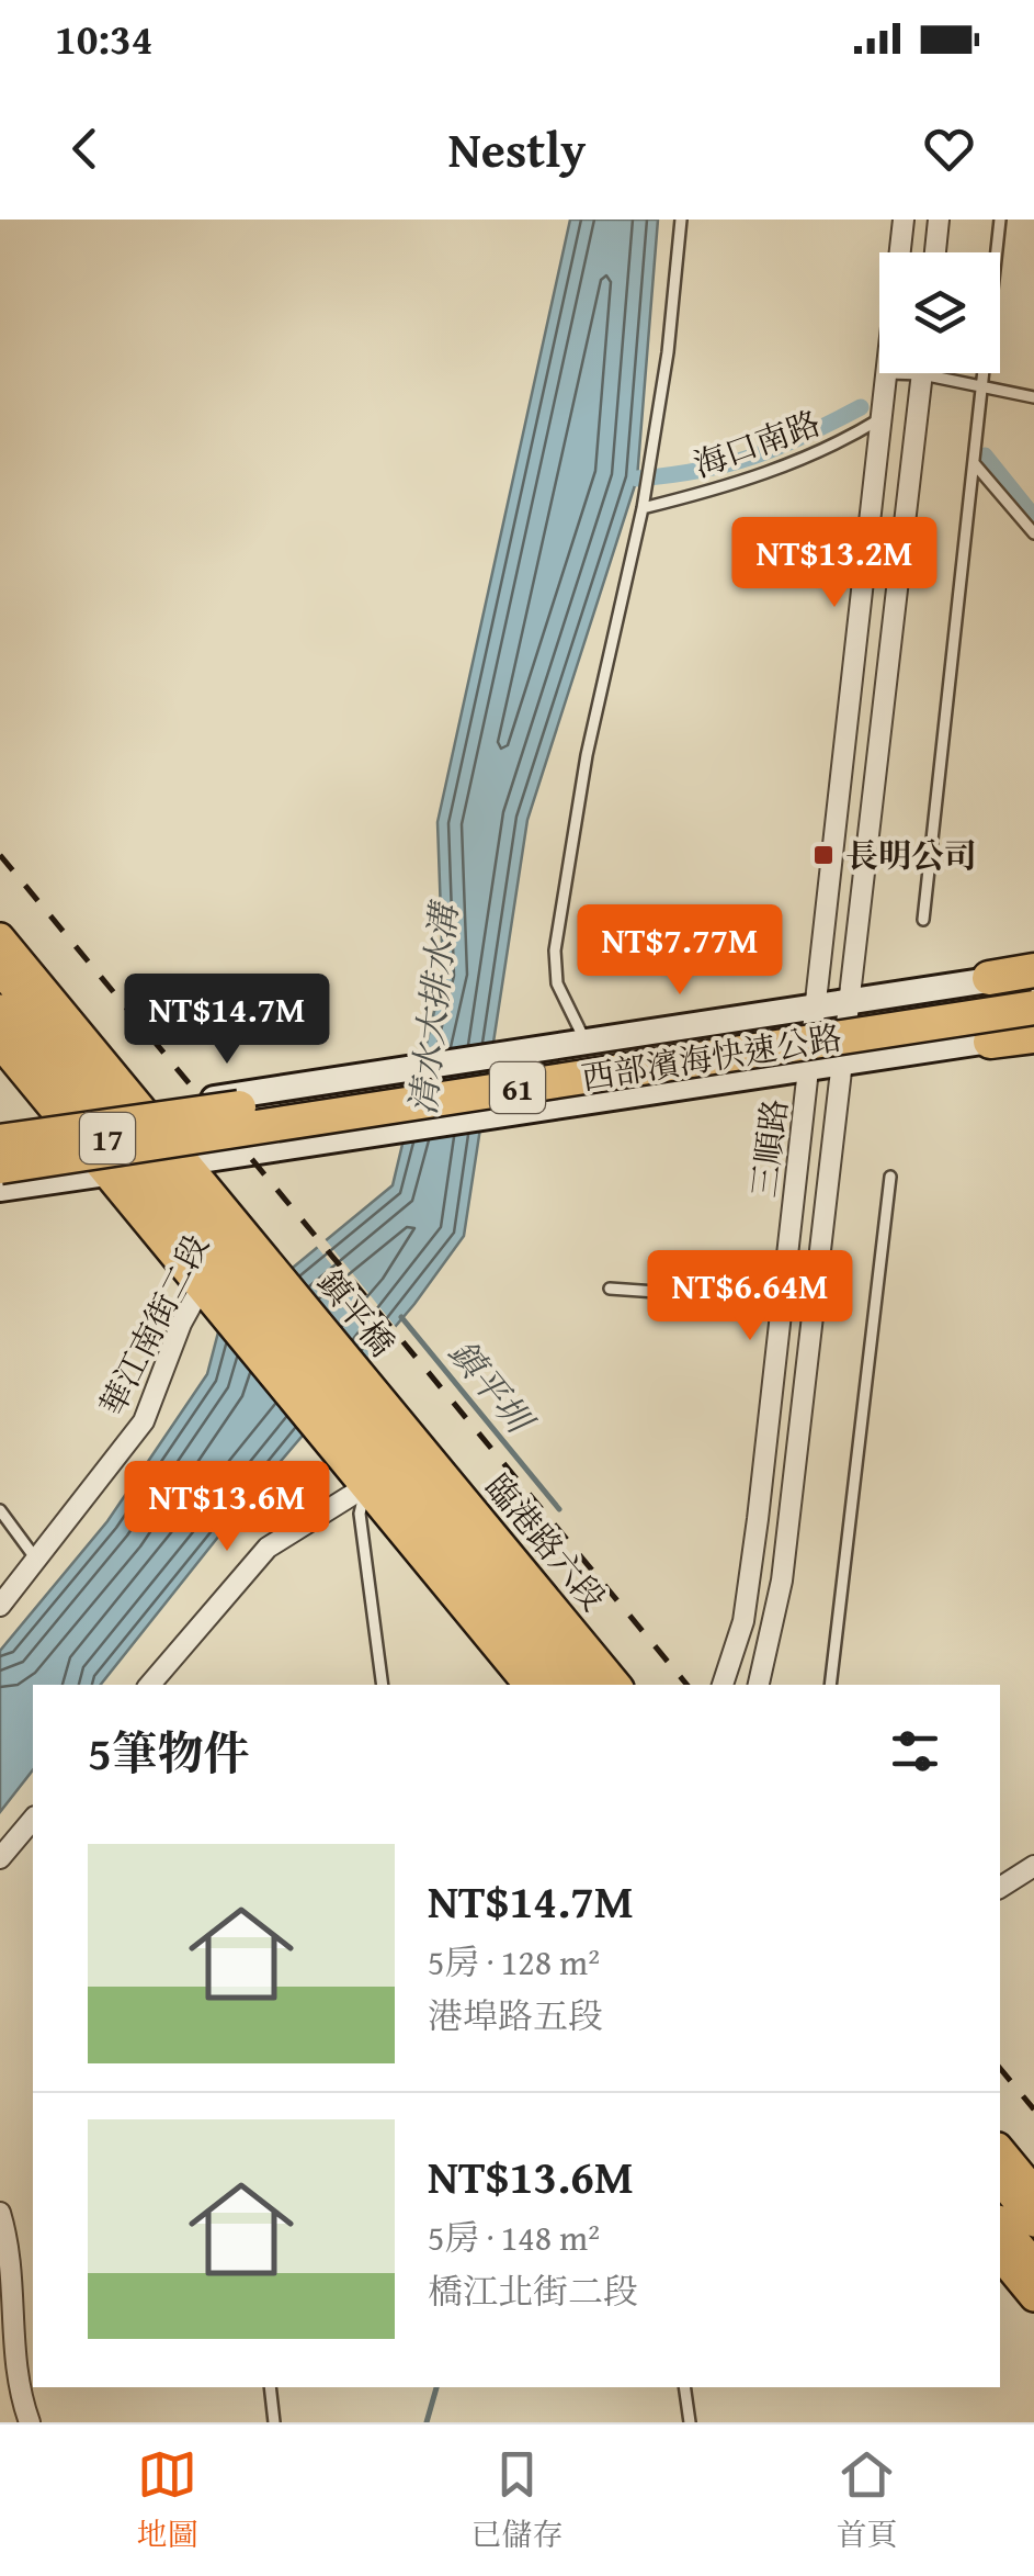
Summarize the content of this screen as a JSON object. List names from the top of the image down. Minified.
{"streets":{"highway":["西部濱海快速公路","61"],"main road":["17","鎮平橋","臨港路六段"],"street":["三順路","華江南街二段"],"lane":["海口南路"]},"crossings":[["海口南路","三順路"],["17","鎮平橋"],["17","華江南街二段"],["17","臨港路六段"],["鎮平橋","華江南街二段"],["鎮平橋","臨港路六段"]],"water":["清水大排水溝","鎮平圳"],"places":{"transit":["長明公司"]},"page":{"status":"10:34","header":"Nestly","price":["NT$13.2M","NT$7.77M","NT$14.7M","NT$6.64M","NT$13.6M"],"heading":"5筆物件","list":[{"name":"NT$14.7M","note":"5房 · 128 m² · 港埠路五段"},{"name":"NT$13.6M","note":"5房 · 148 m² · 橋江北街二段"}],"tabs":["地圖","已儲存","首頁"]}}
